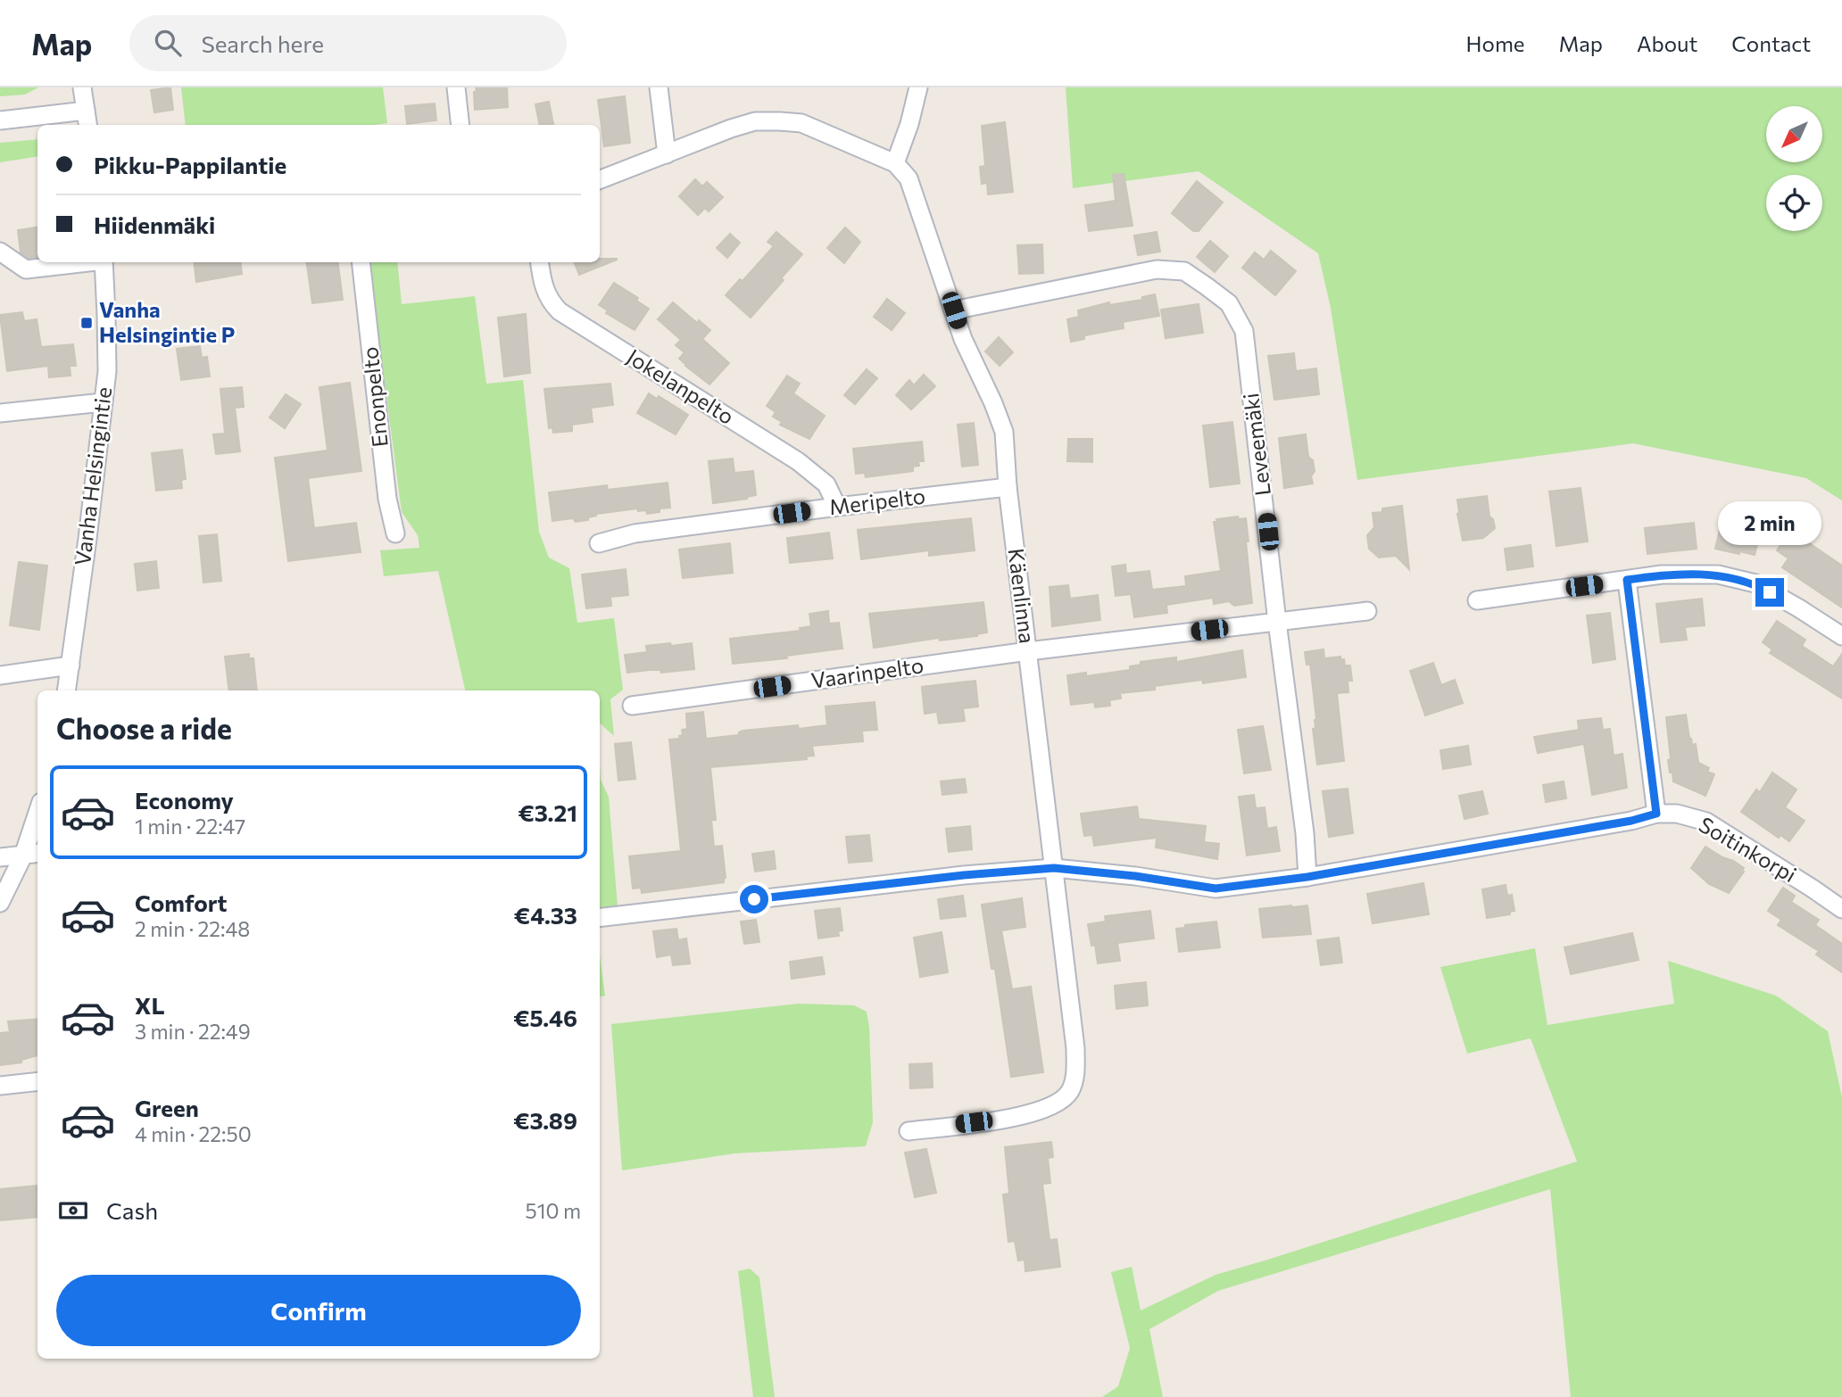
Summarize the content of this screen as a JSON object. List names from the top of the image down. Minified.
{"streets":{"street":["Jokelanpelto","Enonpelto","Leveemäki","Vanha Helsingintie","Meripelto","Käenlinna","Vaarinpelto","Soitinkorpi"]},"crossings":[["Jokelanpelto","Meripelto"],["Leveemäki","Käenlinna"],["Leveemäki","Vaarinpelto"],["Leveemäki","Soitinkorpi"],["Meripelto","Käenlinna"],["Käenlinna","Vaarinpelto"],["Käenlinna","Soitinkorpi"]],"places":{"transit":["Vanha Helsingintie P"]},"north":"bottom left","page":{"header":"Map","search":"Search here","nav":["Home","Map","About","Contact"],"banner":["Pikku-Pappilantie","Hiidenmäki"],"bubble":"2 min","heading":"Choose a ride","list":[{"name":"Economy","note":"1 min · 22:47","value":"€3.21"},{"name":"Comfort","note":"2 min · 22:48","value":"€4.33"},{"name":"XL","note":"3 min · 22:49","value":"€5.46"},{"name":"Green","note":"4 min · 22:50","value":"€3.89"}],"pay":["Cash","510 m"],"buttons":"Confirm"}}
